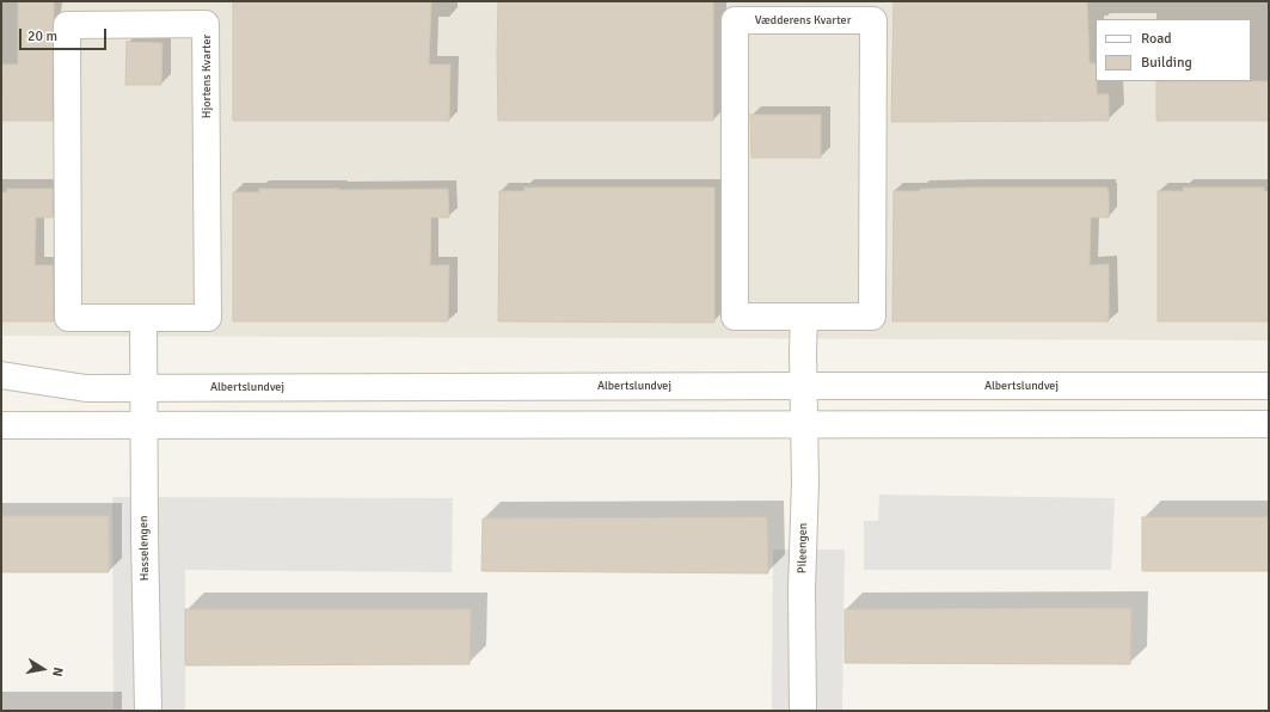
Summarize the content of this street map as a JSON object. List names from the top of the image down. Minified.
{"streets":{"street":["Vædderens Kvarter","Hjortens Kvarter","Albertslundvej","Hasselengen","Pileengen"]},"crossings":[["Albertslundvej","Hasselengen"],["Albertslundvej","Pileengen"]],"legend":["Road","Building"],"scale_bar":"20 m","north":"right"}
